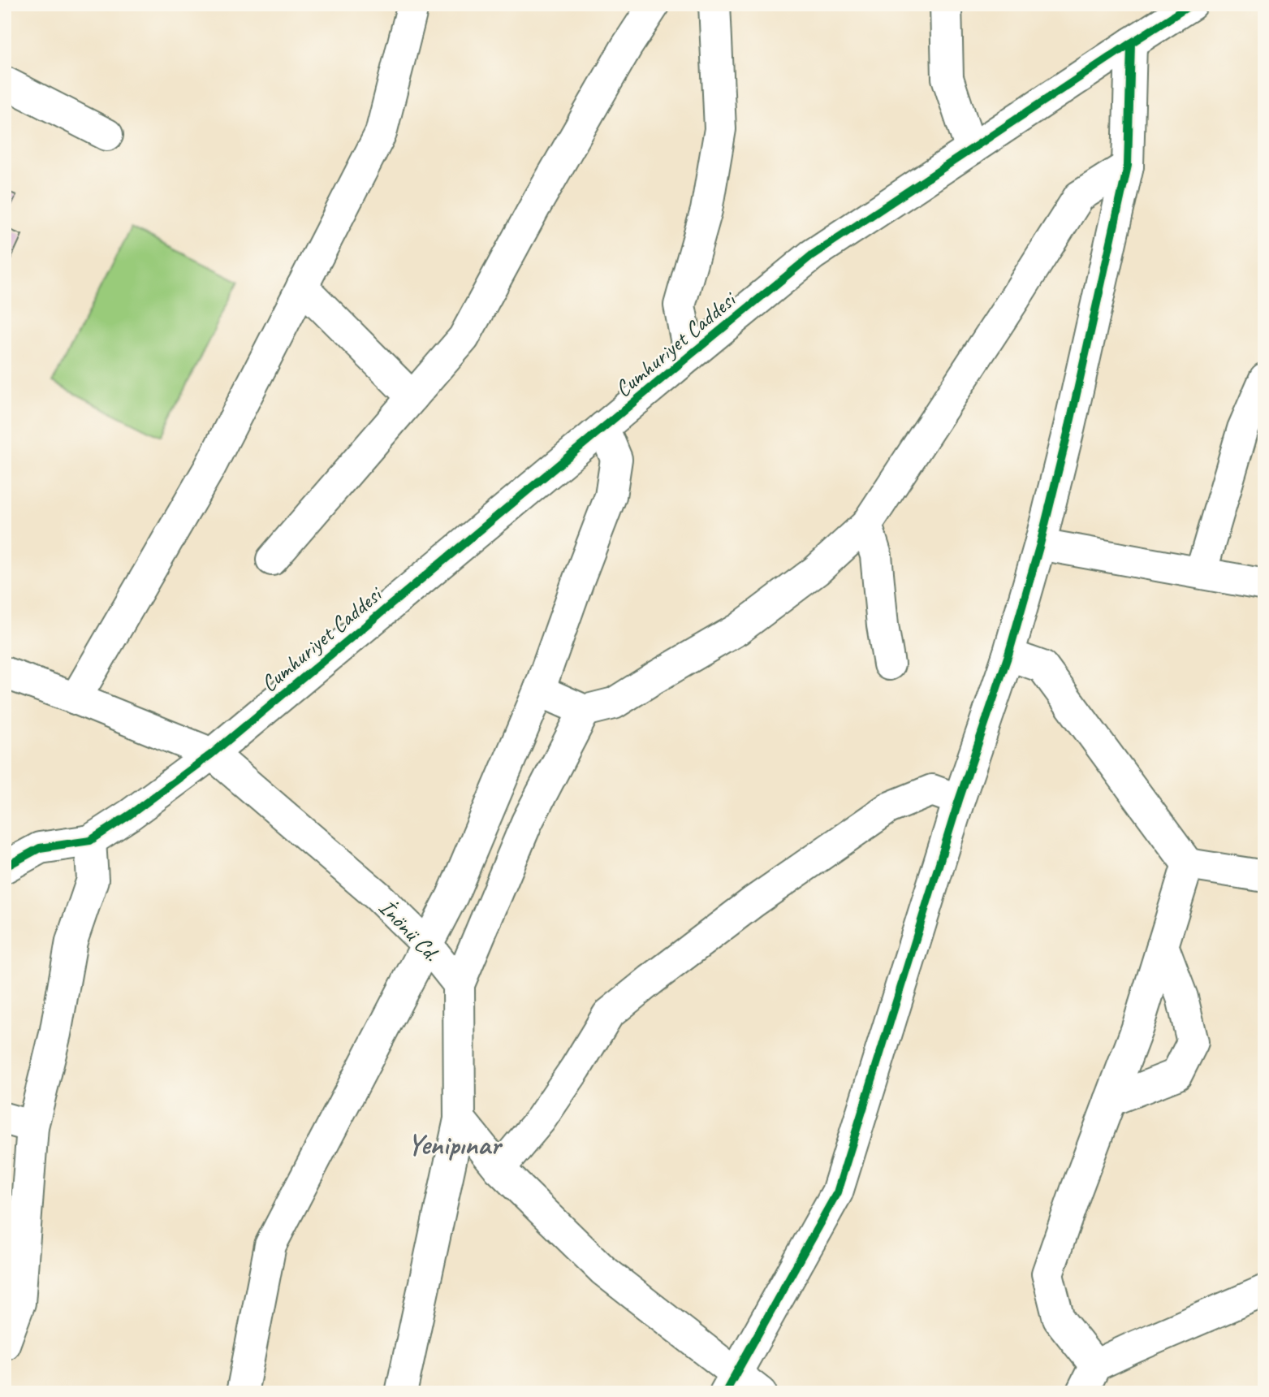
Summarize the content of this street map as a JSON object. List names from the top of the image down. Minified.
{"streets":{"street":["Cumhuriyet Caddesi","İnönü Cd."]},"crossings":[["Cumhuriyet Caddesi","İnönü Cd."]],"districts":["Yenipınar"]}
